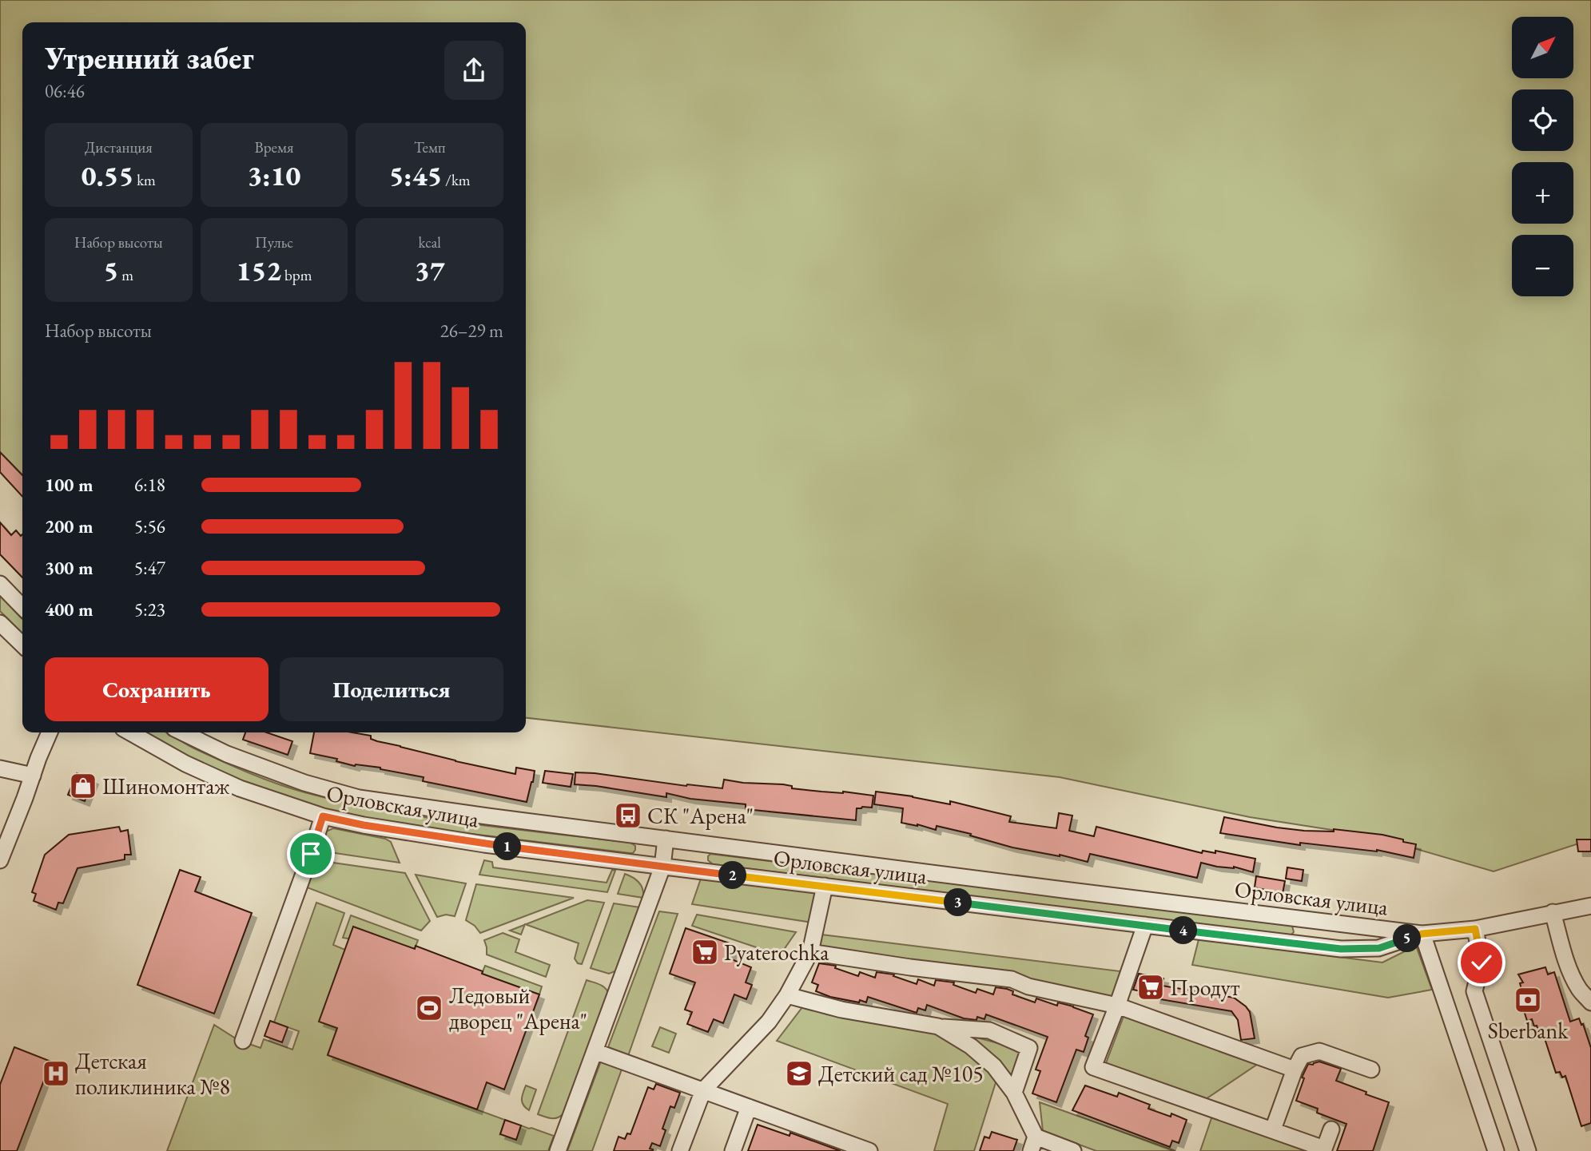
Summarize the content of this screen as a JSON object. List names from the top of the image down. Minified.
{"streets":{"street":["Орловская улица"]},"places":{"shop":["Шиномонтаж"],"bus stop":["СК \"Арена\""],"supermarket":["Pyaterochka","Продут"],"bank":["Sberbank"],"sports":["Ледовый дворец \"Арена\""],"hospital":["Детская поликлиника №8"],"school or university":["Детский сад №105"]},"north":"top right","page":{"map_buttons":["+","−"],"heading":["Утренний забег","06:46"],"stats":[["Дистанция","0.55 km"],["Время","3:10"],["Темп","5:45 /km"],["Набор высоты","5 m"],["Пульс","152 bpm"],["kcal","37"]],"chart":["Набор высоты","26–29 m"],"list":[{"name":"100 m","note":"6:18"},{"name":"200 m","note":"5:56"},{"name":"300 m","note":"5:47"},{"name":"400 m","note":"5:23"}],"buttons":["Сохранить","Поделиться"],"pins":["1","2","3","4","5"]}}
